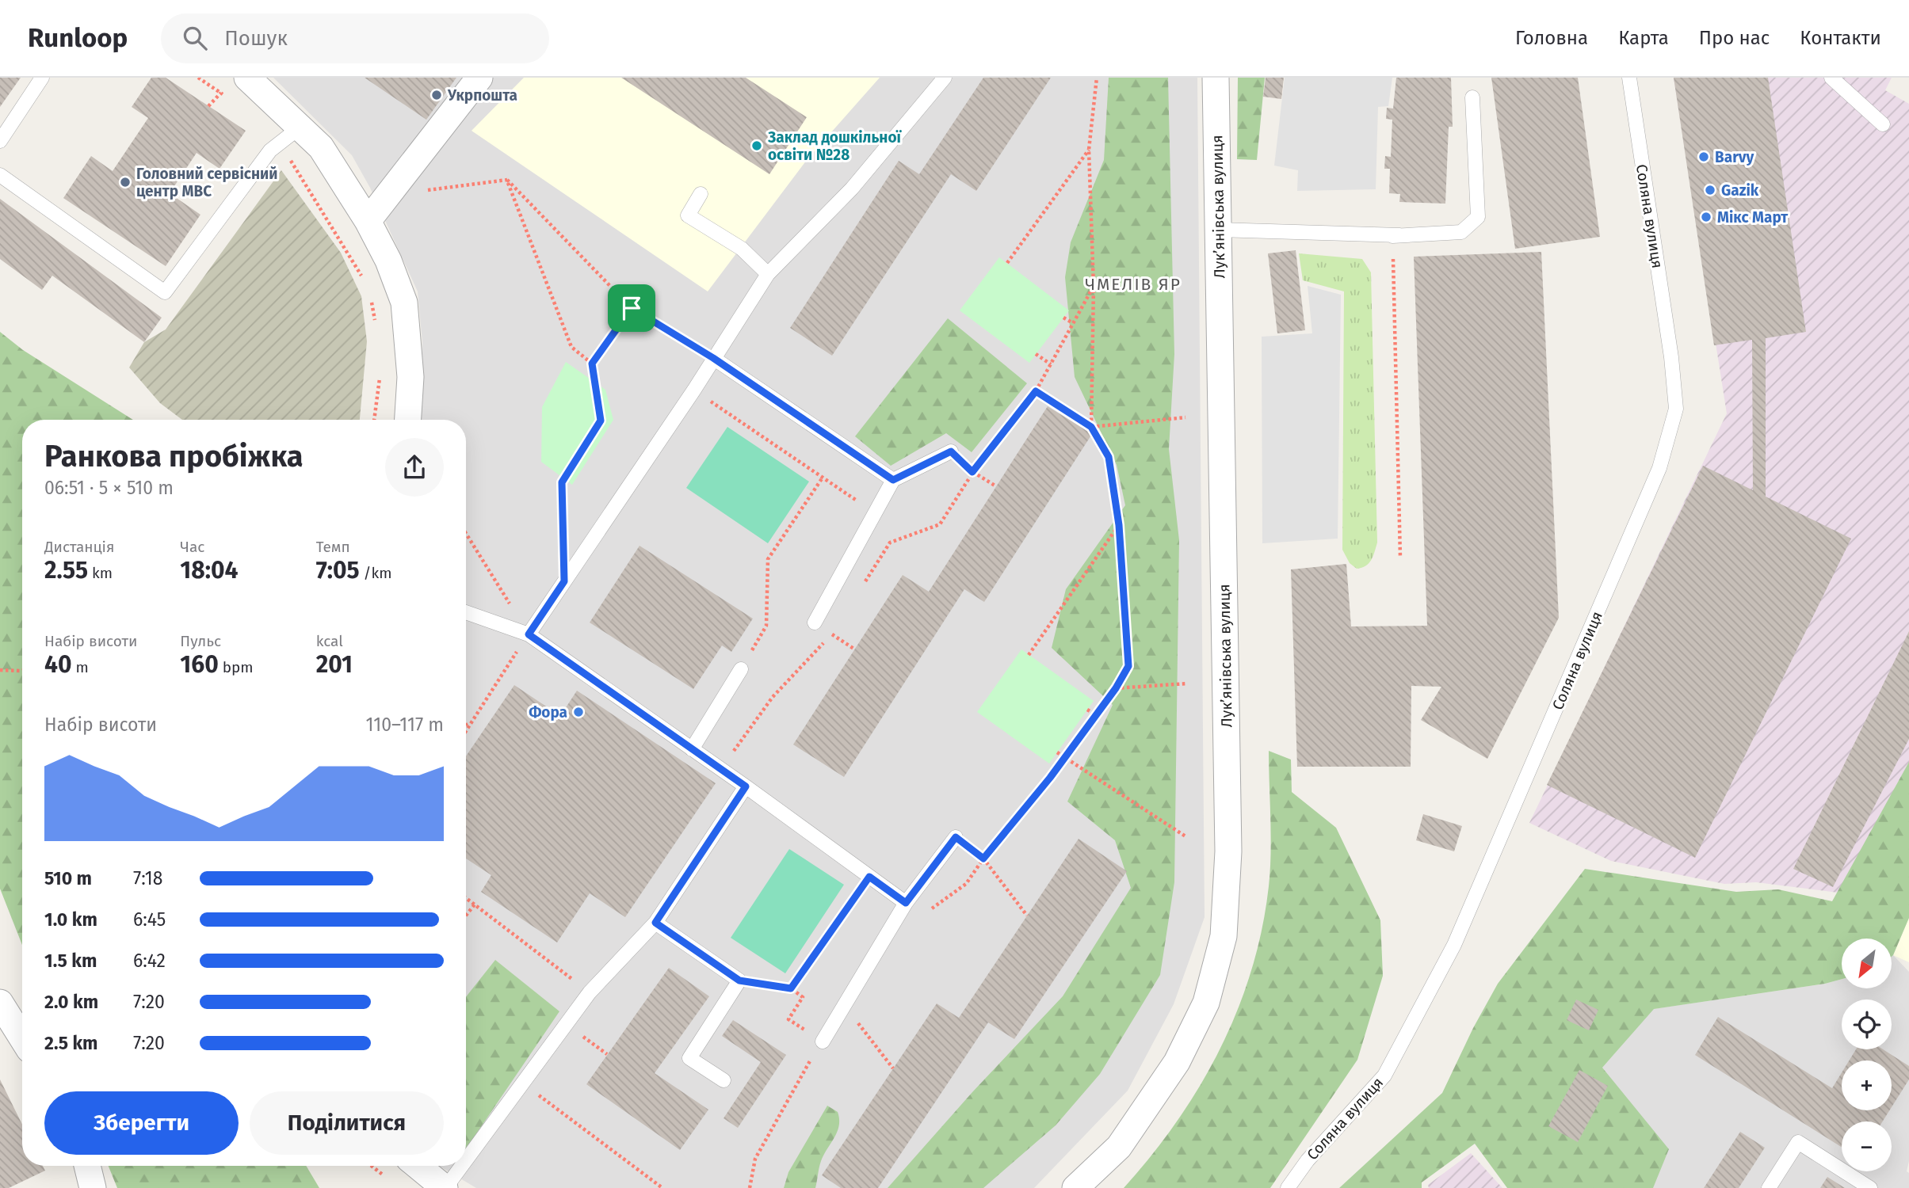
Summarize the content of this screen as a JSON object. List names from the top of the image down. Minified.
{"streets":{"street":["Лукʼянівська вулиця"],"lane":["Соляна вулиця"]},"districts":["ЧМЕЛІВ ЯР"],"places":["Укрпошта","Заклад дошкільної освіти №28","Barvy","Головний сервісний центр МВС","Gazik","Мікс Март","Фора"],"north":"bottom left","page":{"header":"Runloop","search":"Пошук","nav":["Головна","Карта","Про нас","Контакти"],"heading":["Ранкова пробіжка","06:51 · 5 × 510 m"],"stats":[["Дистанція","2.55 km"],["Час","18:04"],["Темп","7:05 /km"],["Набір висоти","40 m"],["Пульс","160 bpm"],["kcal","201"]],"chart":["Набір висоти","110–117 m"],"list":[{"name":"510 m","note":"7:18"},{"name":"1.0 km","note":"6:45"},{"name":"1.5 km","note":"6:42"},{"name":"2.0 km","note":"7:20"},{"name":"2.5 km","note":"7:20"}],"map_buttons":["+","−"],"buttons":["Зберегти","Поділитися"]}}
